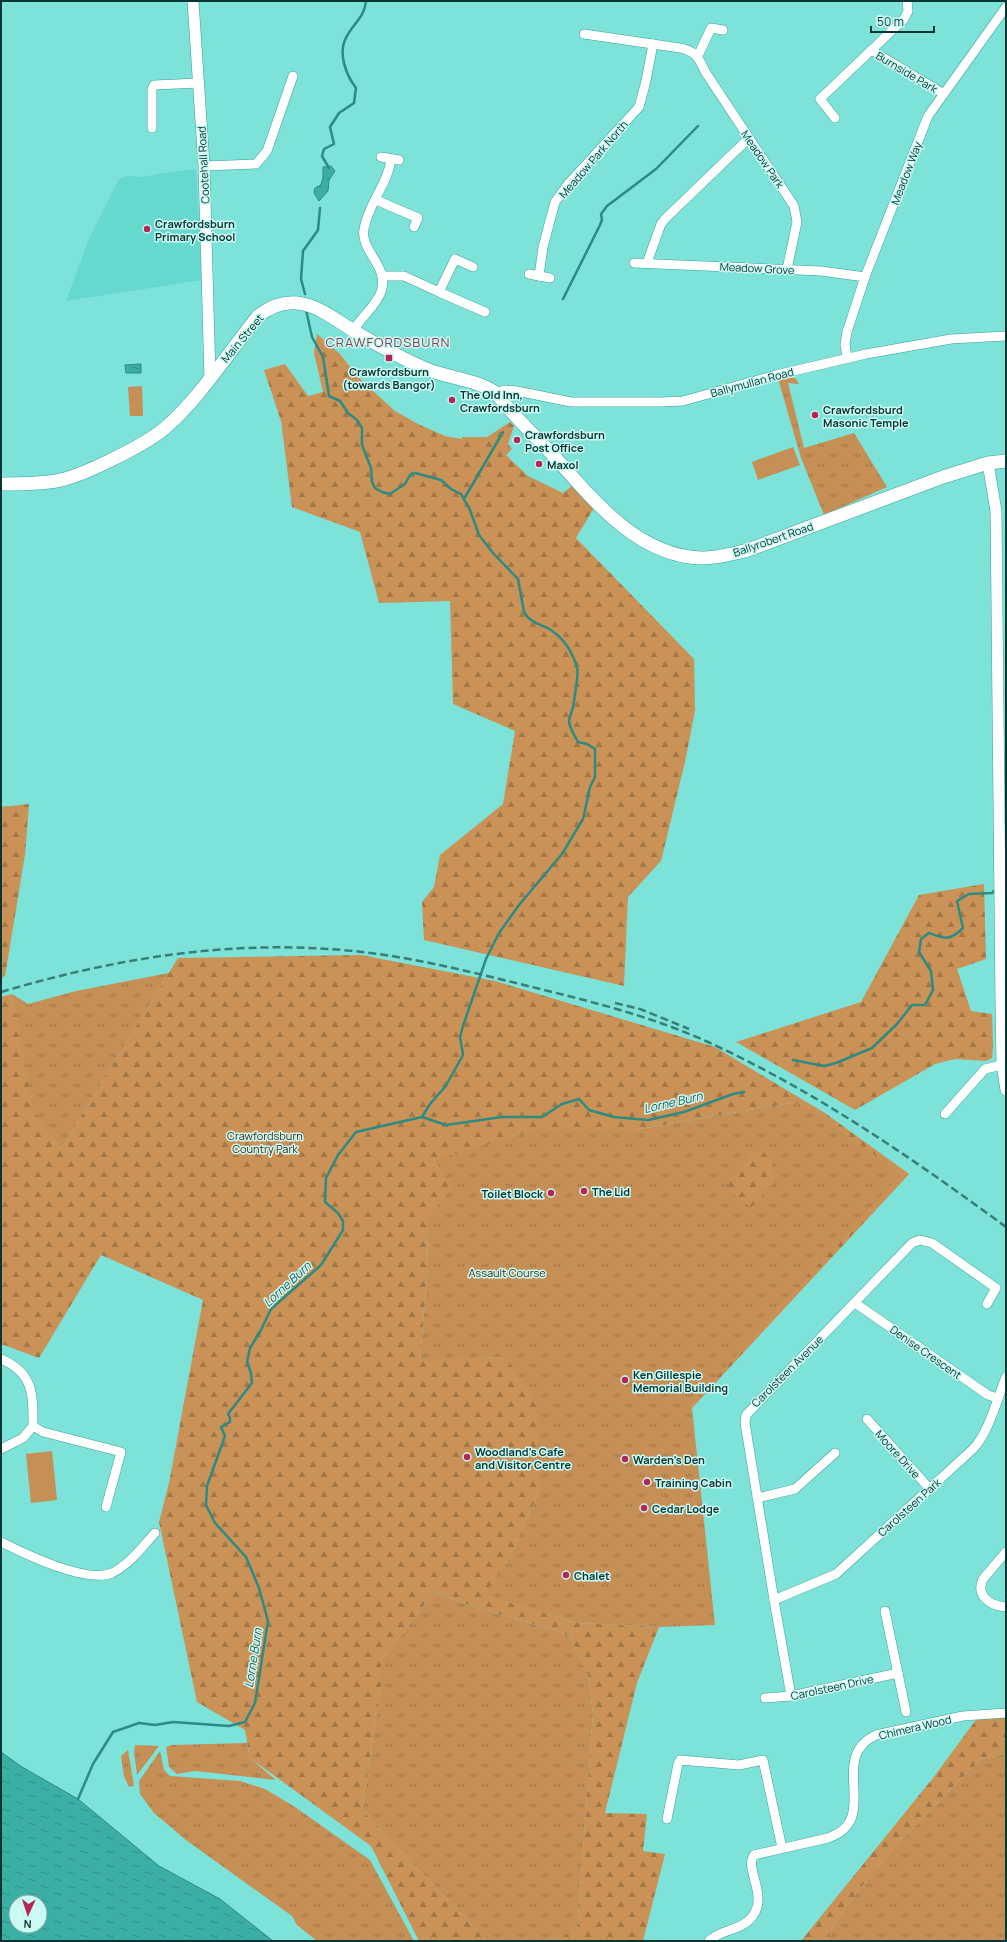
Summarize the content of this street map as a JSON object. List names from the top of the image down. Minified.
{"streets":{"main road":["Main Street","Ballyrobert Road"],"street":["Burnside Park","Meadow Park North","Meadow Park","Cootehall Road","Meadow Way","Meadow Grove","Ballymullan Road","Denise Crescent","Carolsteen Avenue","Moore Drive","Carolsteen Park","Carolsteen Drive","Chimera Wood"]},"crossings":[["Burnside Park","Meadow Way"],["Meadow Park","Meadow Grove"],["Cootehall Road","Main Street"],["Meadow Way","Meadow Grove"],["Meadow Way","Ballymullan Road"],["Main Street","Ballymullan Road"],["Main Street","Ballyrobert Road"],["Ballymullan Road","Ballyrobert Road"],["Denise Crescent","Carolsteen Avenue"],["Denise Crescent","Carolsteen Park"],["Carolsteen Avenue","Carolsteen Park"],["Carolsteen Avenue","Carolsteen Drive"],["Moore Drive","Carolsteen Park"]],"districts":["CRAWFORDSBURN"],"water":["Lorne Burn"],"parks":["Crawfordsburn Country Park","Assault Course"],"places":{"other":["Crawfordsburn Primary School","The Old Inn, Crawfordsburn","Crawfordsburd Masonic Temple","Crawfordsburn Post Office","Maxol","The Lid","Toilet Block","Ken Gillespie Memorial Building","Woodland's Cafe and Visitor Centre","Warden's Den","Training Cabin","Cedar Lodge","Chalet"],"transit":["Crawfordsburn (towards Bangor)"]},"scale_bar":"50 m","north":"bottom"}
